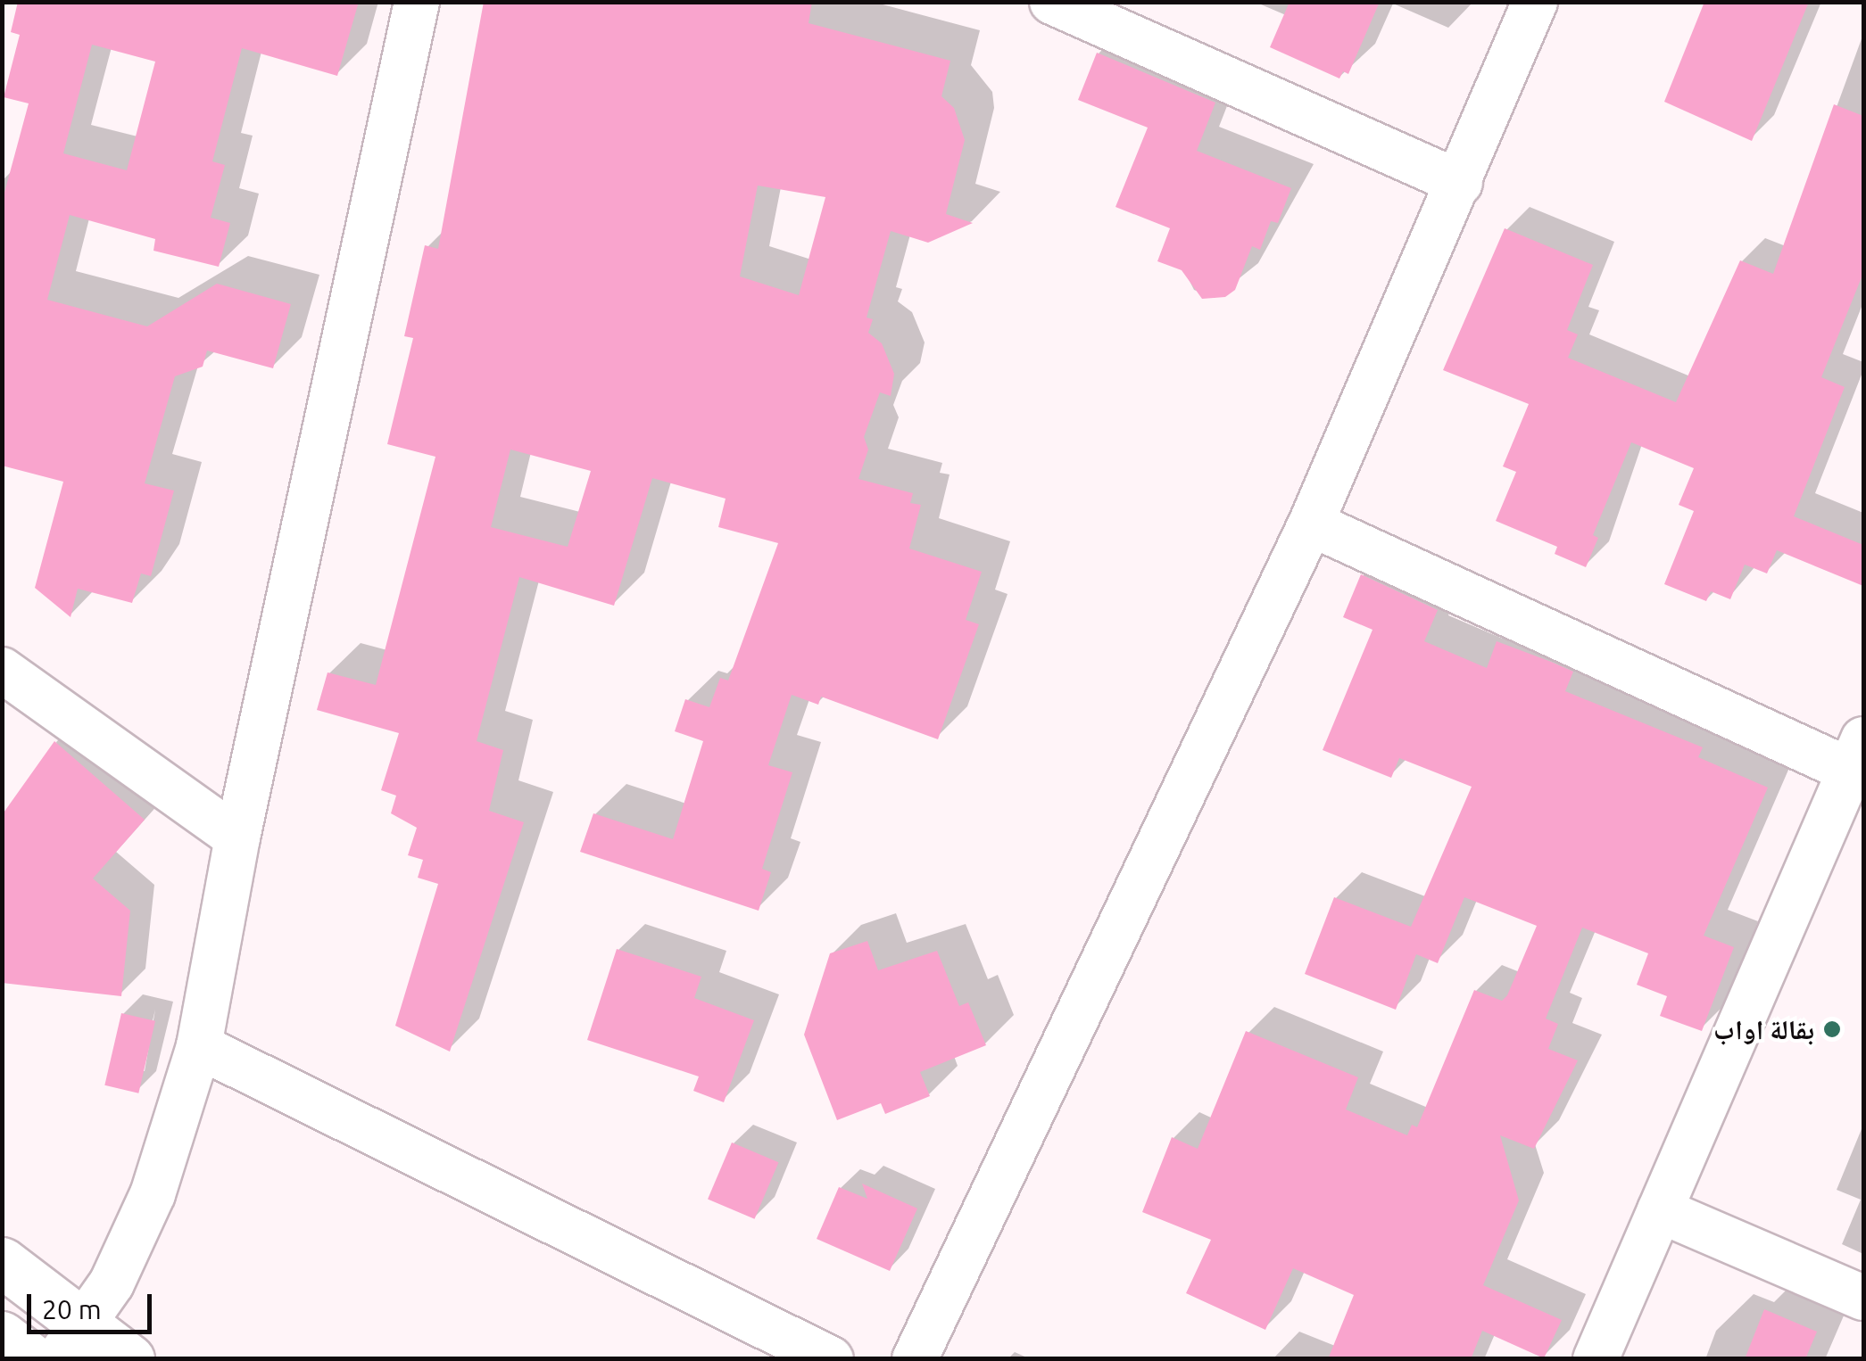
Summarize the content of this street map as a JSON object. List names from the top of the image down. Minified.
{"places":["بقالة اواب"],"scale_bar":"20 m"}
